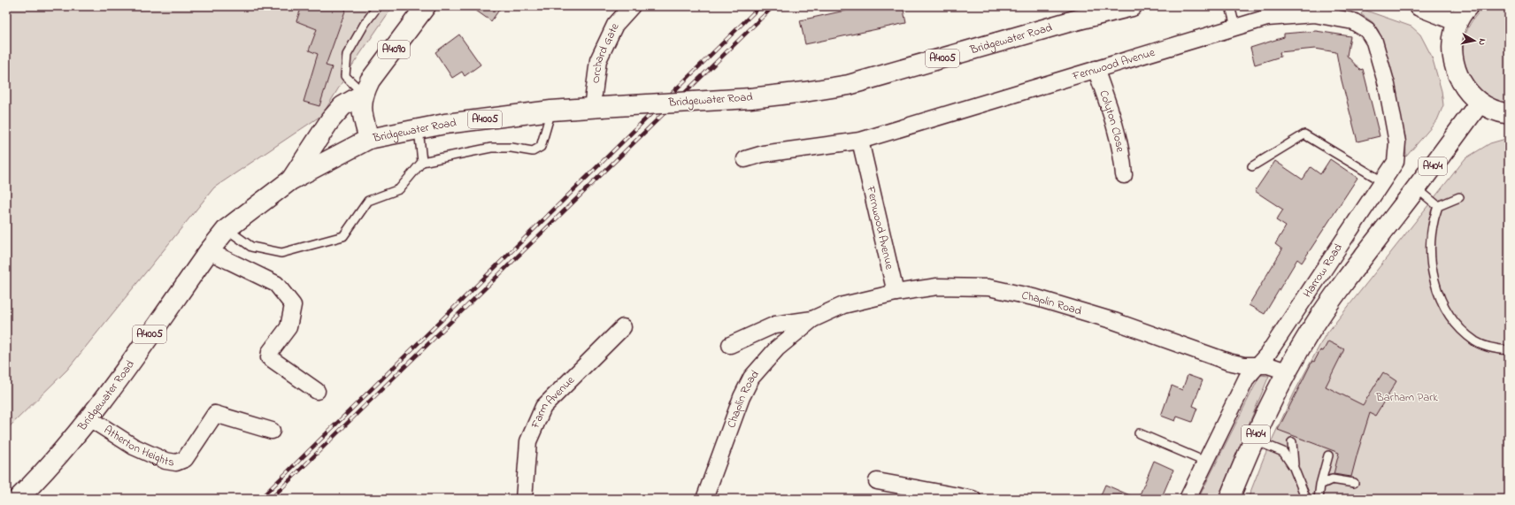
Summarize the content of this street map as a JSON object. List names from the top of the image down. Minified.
{"streets":{"main road":["Bridgewater Road","A4090","A4005","A404","Harrow Road"],"street":["Orchard Gate","Fernwood Avenue","Colyton Close","Chaplin Road","Farm Avenue","Atherton Heights"]},"crossings":[["Bridgewater Road","A4090"],["Bridgewater Road","Orchard Gate"],["Bridgewater Road","Atherton Heights"],["Fernwood Avenue","Colyton Close"],["Fernwood Avenue","Harrow Road"],["Fernwood Avenue","Chaplin Road"],["Harrow Road","Chaplin Road"]],"parks":["Barham Park"],"north":"right"}
